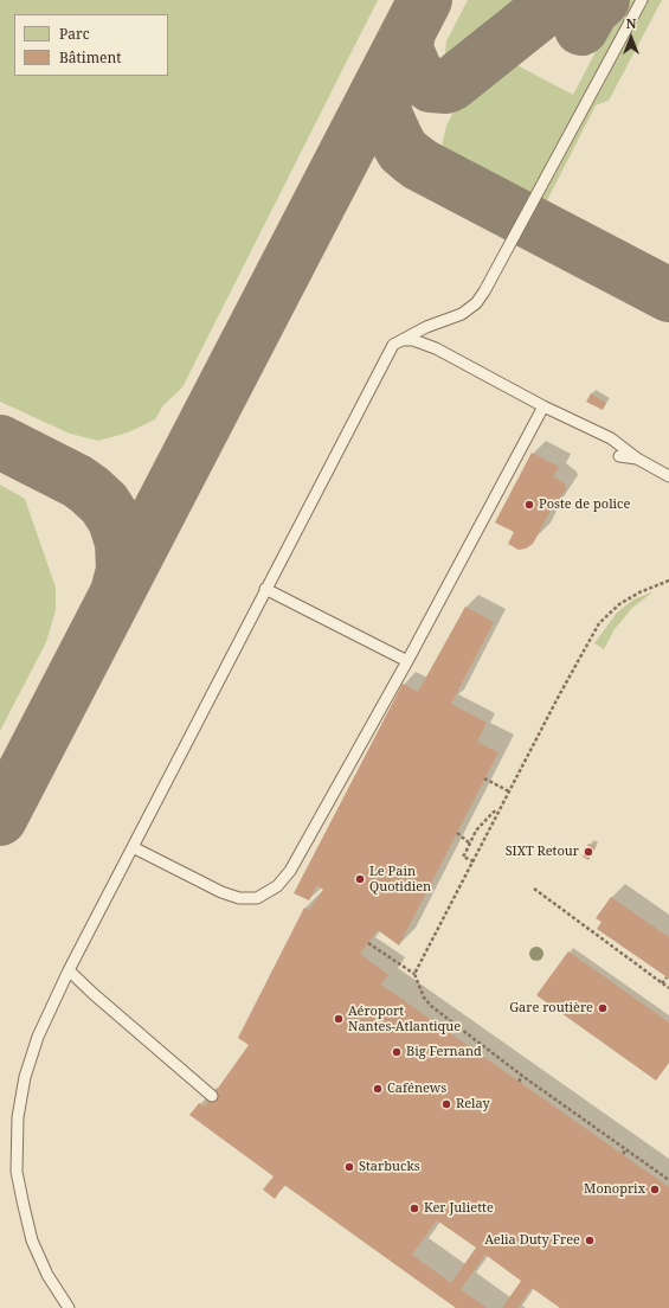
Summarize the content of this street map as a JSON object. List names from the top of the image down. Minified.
{"places":["Poste de police","SIXT Retour","Le Pain Quotidien","Gare routière","Aéroport Nantes-Atlantique","Big Fernand","Cafénews","Relay","Starbucks","Monoprix","Ker Juliette","Aelia Duty Free"],"legend":["Parc","Bâtiment"],"north":"top"}
